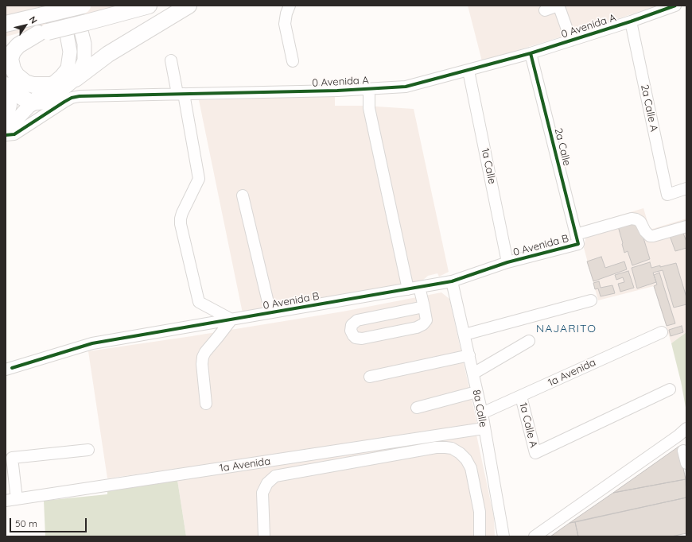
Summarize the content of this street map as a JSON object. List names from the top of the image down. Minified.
{"streets":{"street":["0 Avenida A","2a Calle A","2a Calle","1a Calle","0 Avenida B","1a Avenida","8a Calle","1a Calle A"]},"crossings":[["0 Avenida A","2a Calle A"],["0 Avenida A","2a Calle"],["0 Avenida A","1a Calle"],["2a Calle","0 Avenida B"],["1a Calle","0 Avenida B"],["0 Avenida B","8a Calle"],["1a Avenida","8a Calle"],["1a Avenida","1a Calle A"]],"districts":["NAJARITO"],"scale_bar":"50 m","north":"top right"}
